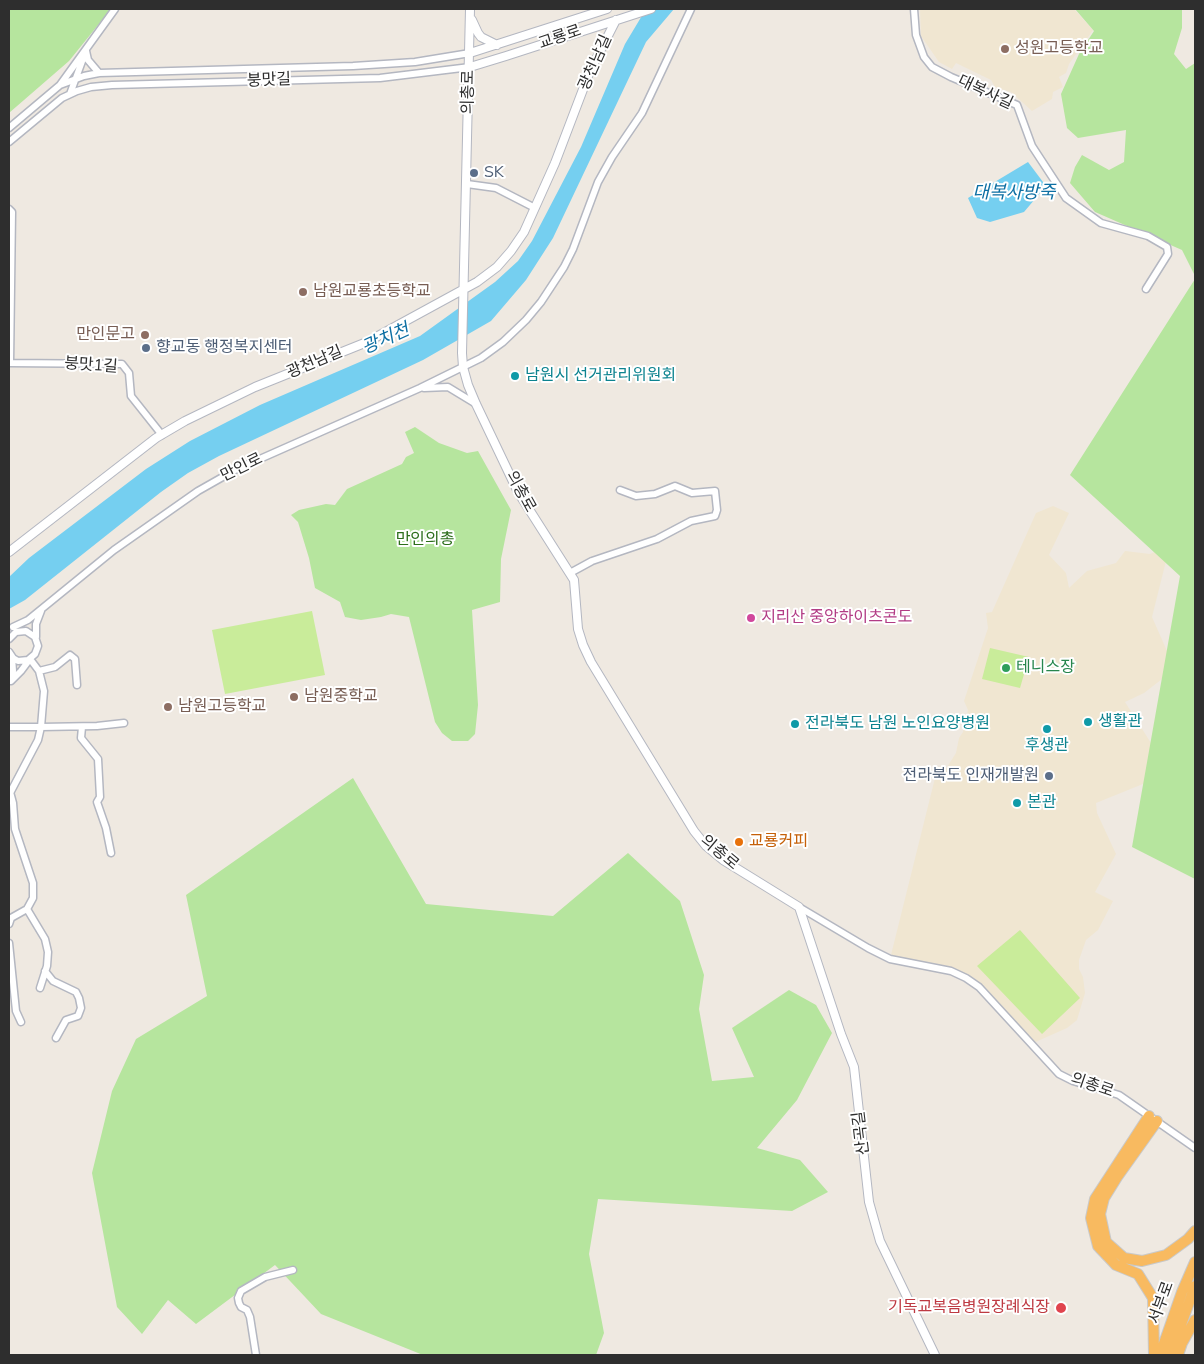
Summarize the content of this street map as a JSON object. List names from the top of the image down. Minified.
{"streets":{"highway":["서부로"],"street":["교룡로","광천남길","붕맛길","의총로","대복사길","붕맛1길","만인로","산곡길"]},"crossings":[["교룡로","광천남길"],["교룡로","붕맛길"],["교룡로","의총로"],["광천남길","의총로"],["광천남길","붕맛1길"],["붕맛길","의총로"],["의총로","만인로"],["의총로","산곡길"]],"water":["대복사방죽","광치천"],"parks":["만인의총"],"places":["성원고등학교","SK","남원교룡초등학교","만인문고","향교동 행정복지센터","남원시 선거관리위원회","지리산 중앙하이츠콘도","테니스장","남원중학교","남원고등학교","생활관","전라북도 남원 노인요양병원","후생관","전라북도 인재개발원","본관","교룡커피","기독교복음병원장례식장"]}
